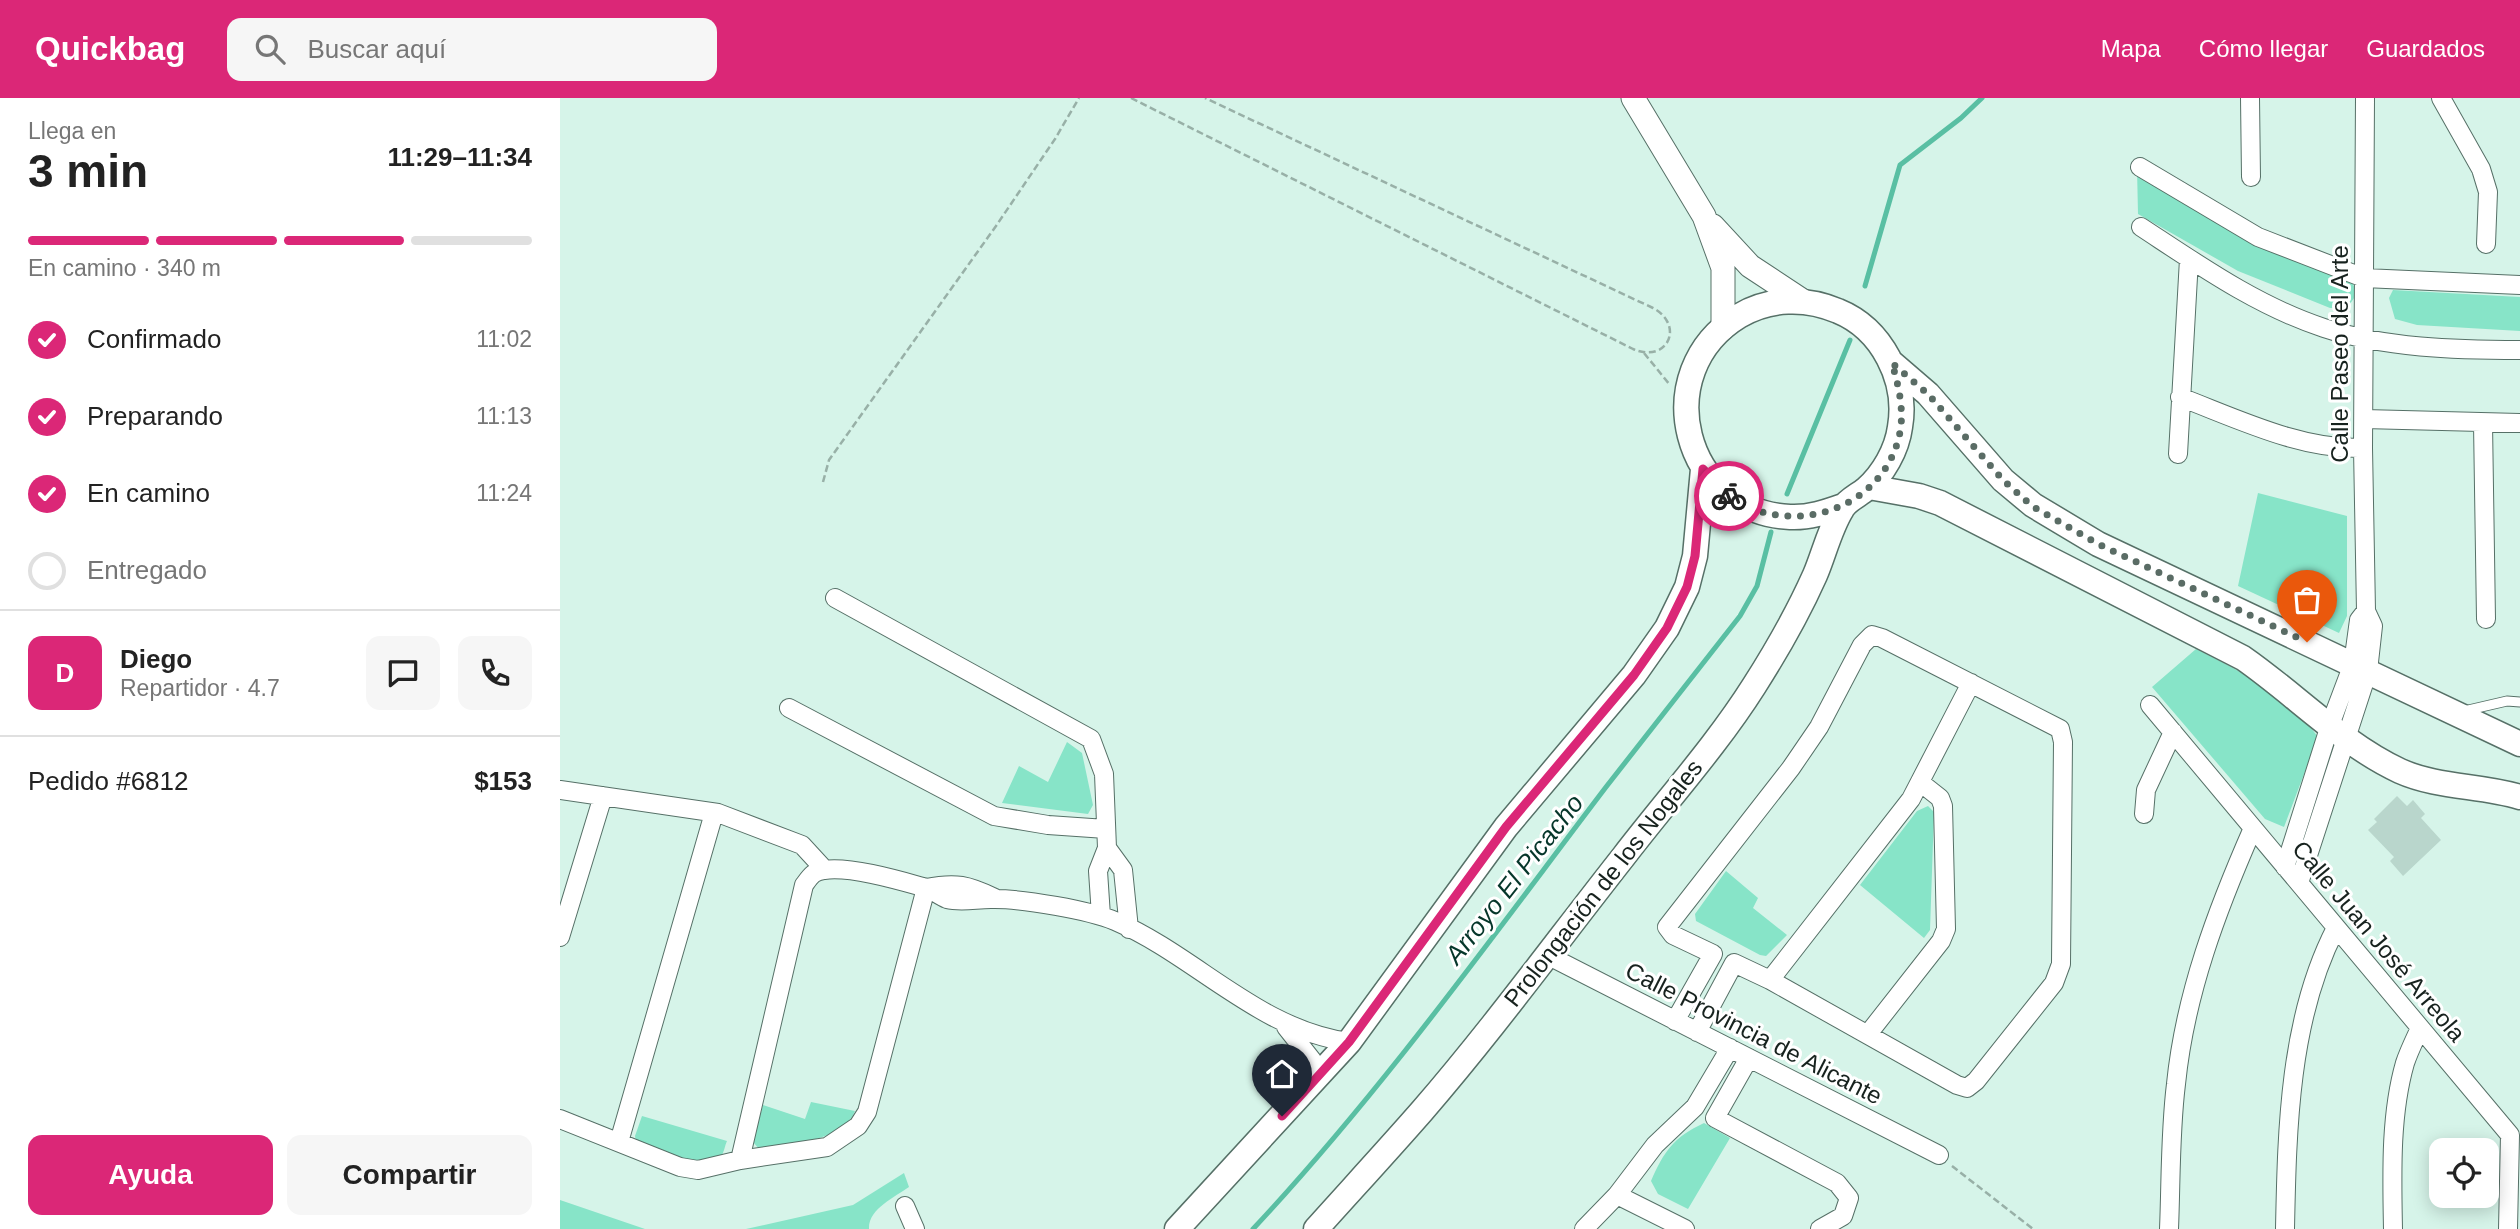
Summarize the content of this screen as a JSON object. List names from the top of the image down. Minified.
{"streets":{"main road":["Prolongación de los Nogales"],"street":["Calle Paseo del Arte","Calle Juan José Arreola","Calle Provincia de Alicante"]},"crossings":[["Calle Paseo del Arte","Prolongación de los Nogales"],["Calle Paseo del Arte","Calle Juan José Arreola"],["Prolongación de los Nogales","Calle Provincia de Alicante"]],"water":["Arroyo El Picacho"],"page":{"header":"Quickbag","search":"Buscar aquí","nav":["Mapa","Cómo llegar","Guardados"],"heading":["3 min","Llega en","11:29–11:34"],"panel":["Diego","Repartidor · 4.7","Pedido #6812","$153"],"bar":"En camino · 340 m","list":[["Confirmado","11:02"],["Preparando","11:13"],["En camino","11:24"],"Entregado"],"round":"D","buttons":["Ayuda","Compartir"]}}
